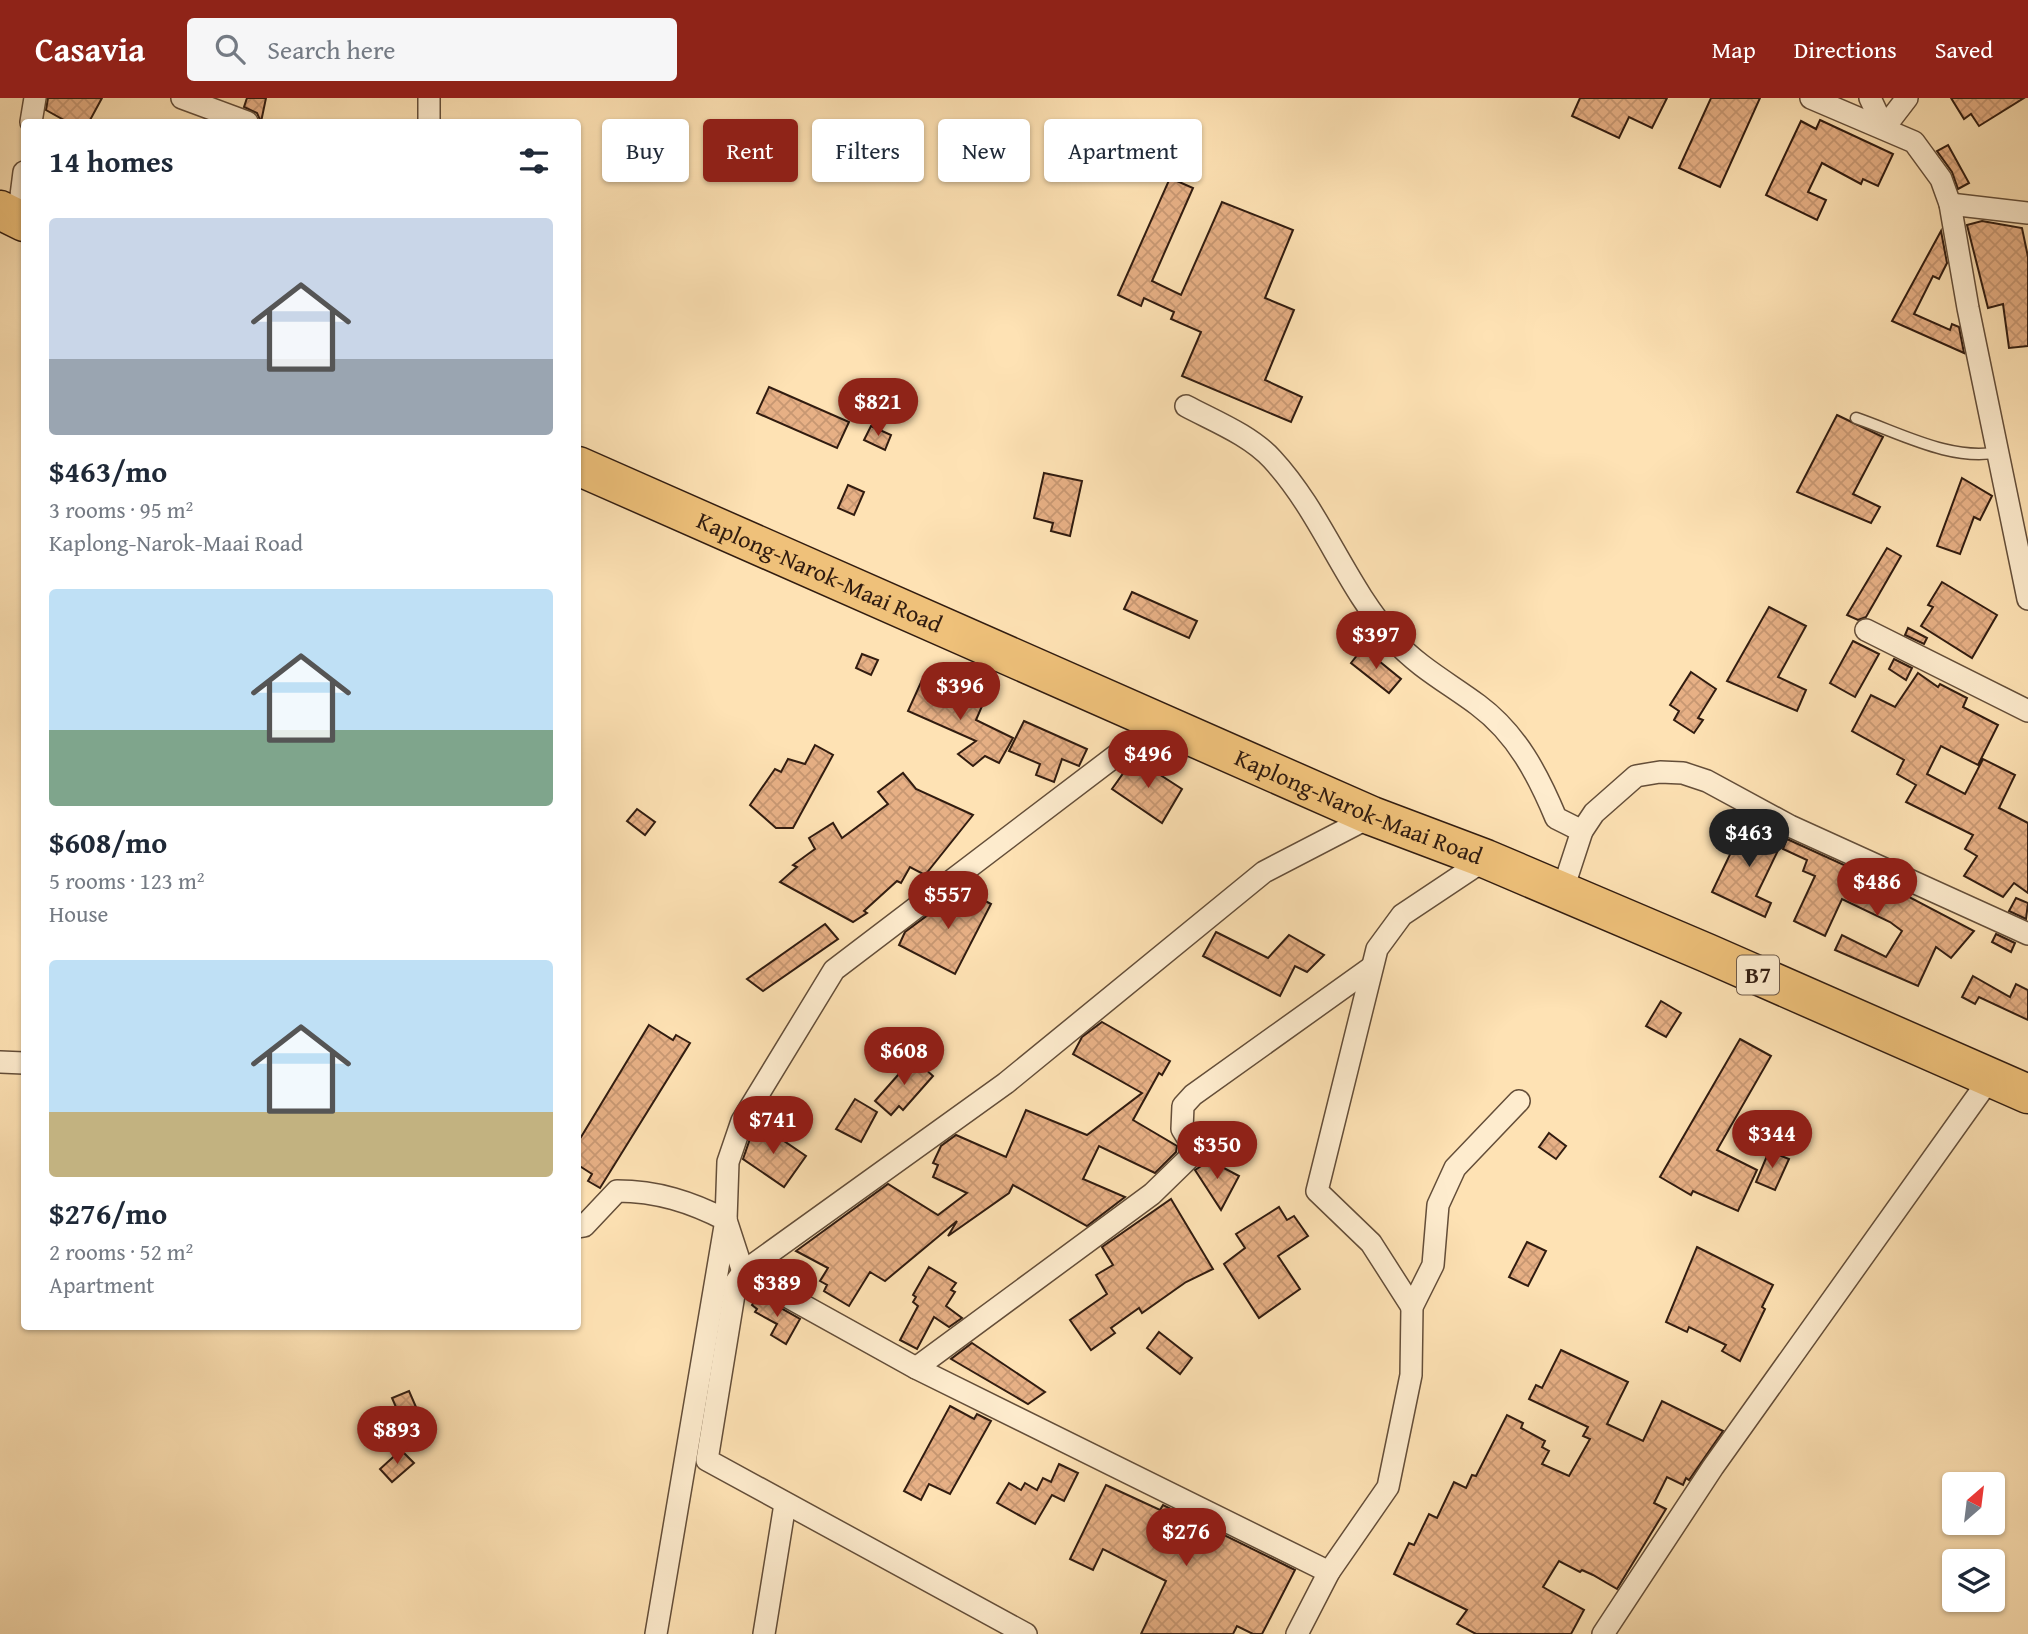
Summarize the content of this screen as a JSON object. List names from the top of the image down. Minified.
{"streets":{"highway":["Kaplong-Narok-Maai Road","B7"]},"north":"top right","page":{"header":"Casavia","search":"Search here","nav":["Map","Directions","Saved"],"chip":["Buy","Rent","Filters","New","Apartment"],"heading":"14 homes","list":[{"name":"$463/mo","note":"3 rooms · 95 m² · Kaplong-Narok-Maai Road"},{"name":"$608/mo","note":"5 rooms · 123 m² · House"},{"name":"$276/mo","note":"2 rooms · 52 m² · Apartment"}],"price":["$821","$397","$396","$496","$463","$486","$557","$608","$741","$344","$350","$389","$893","$276"]}}
